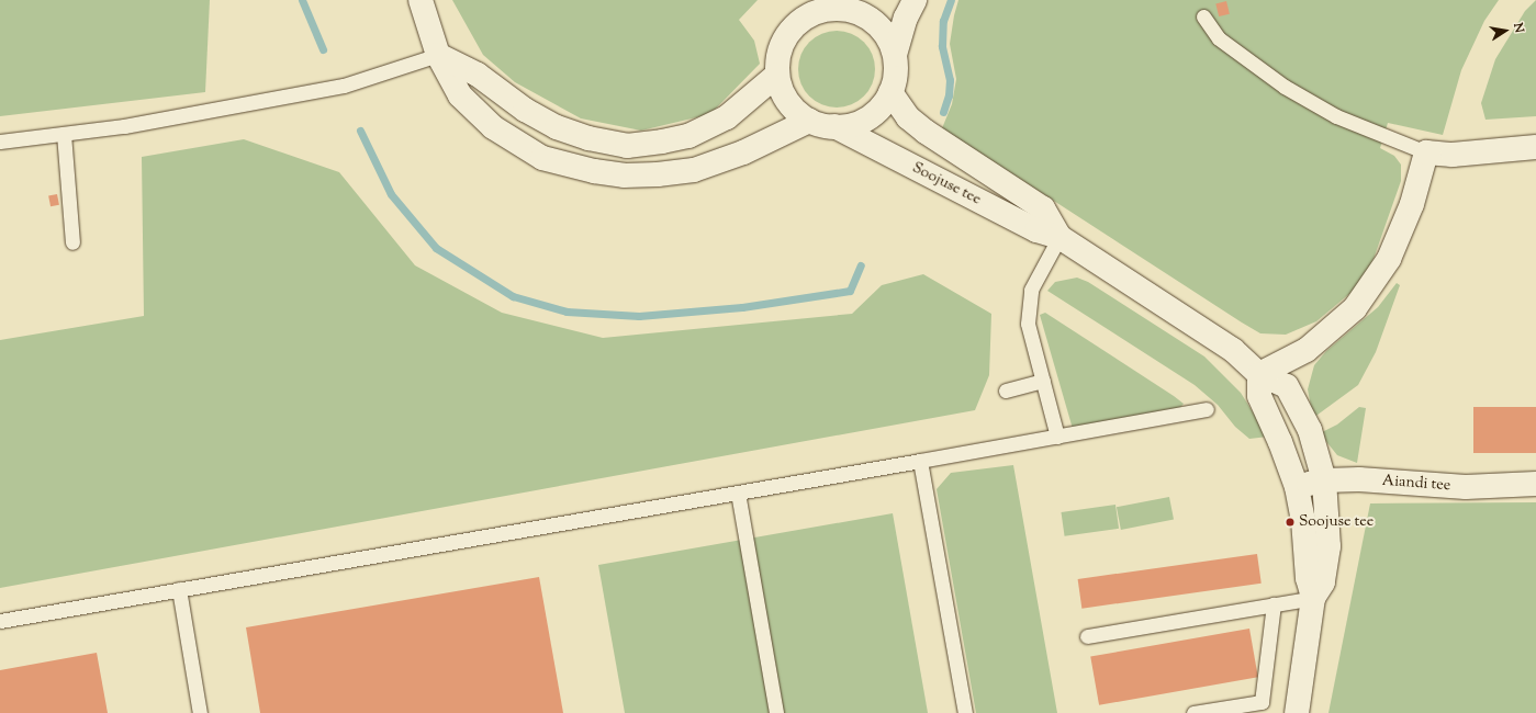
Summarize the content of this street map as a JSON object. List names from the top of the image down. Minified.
{"streets":{"street":["Soojuse tee","Aiandi tee"]},"crossings":[["Soojuse tee","Aiandi tee"]],"places":["Soojuse tee"],"north":"right"}
